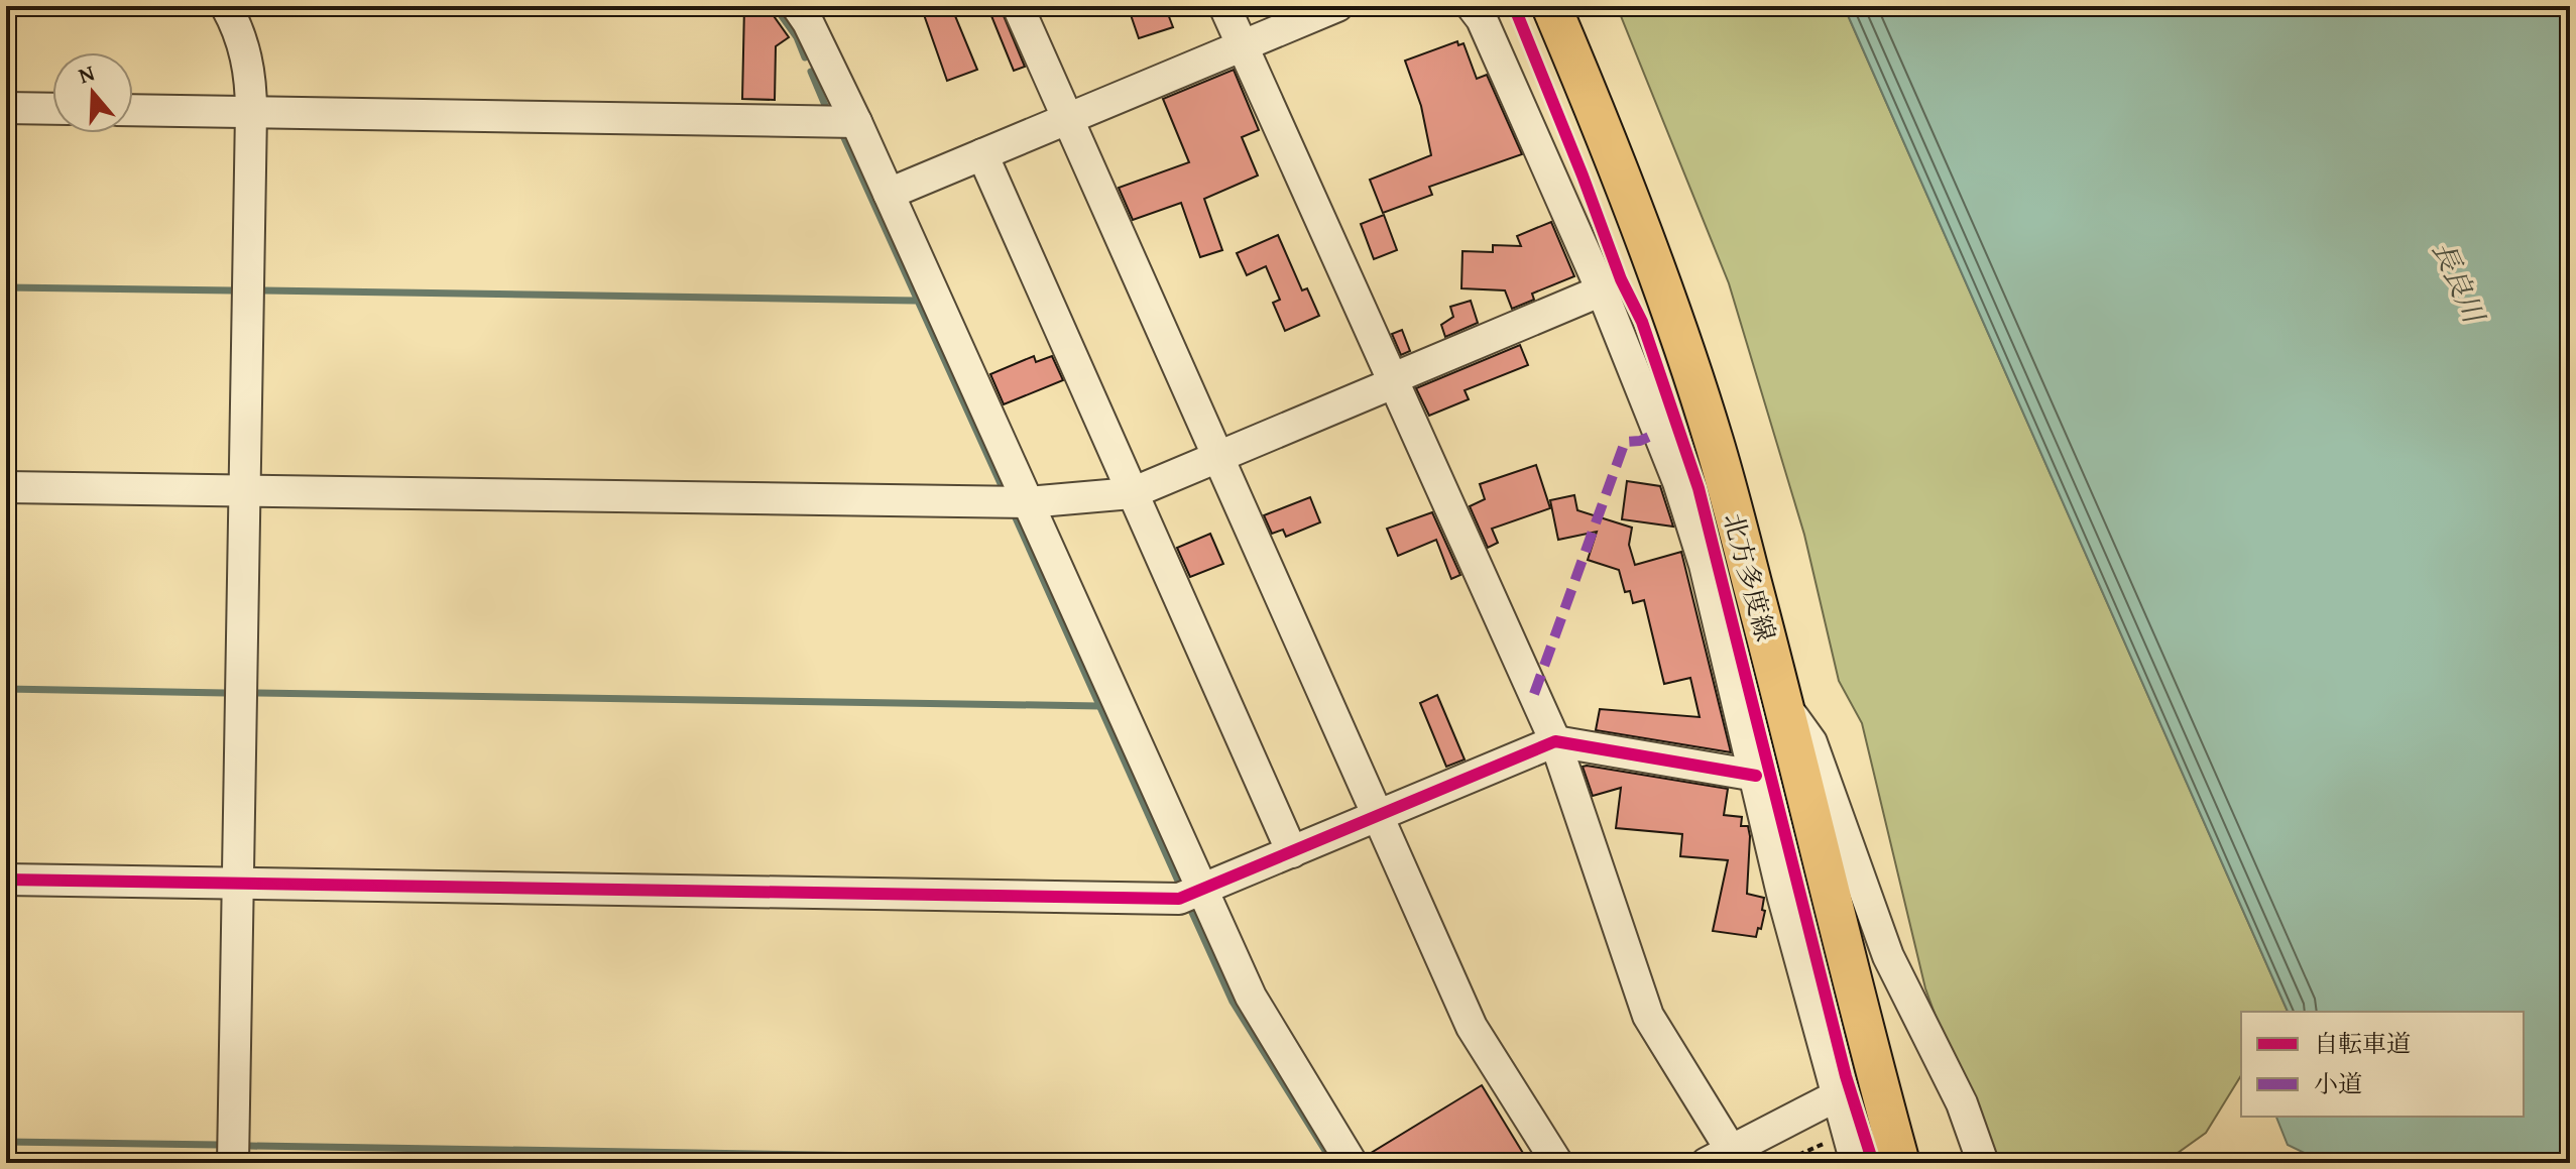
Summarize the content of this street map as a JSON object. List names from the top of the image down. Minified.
{"streets":{"main road":["北方多度線"]},"water":["長良川"],"legend":["自転車道","小道"],"north":"top"}
